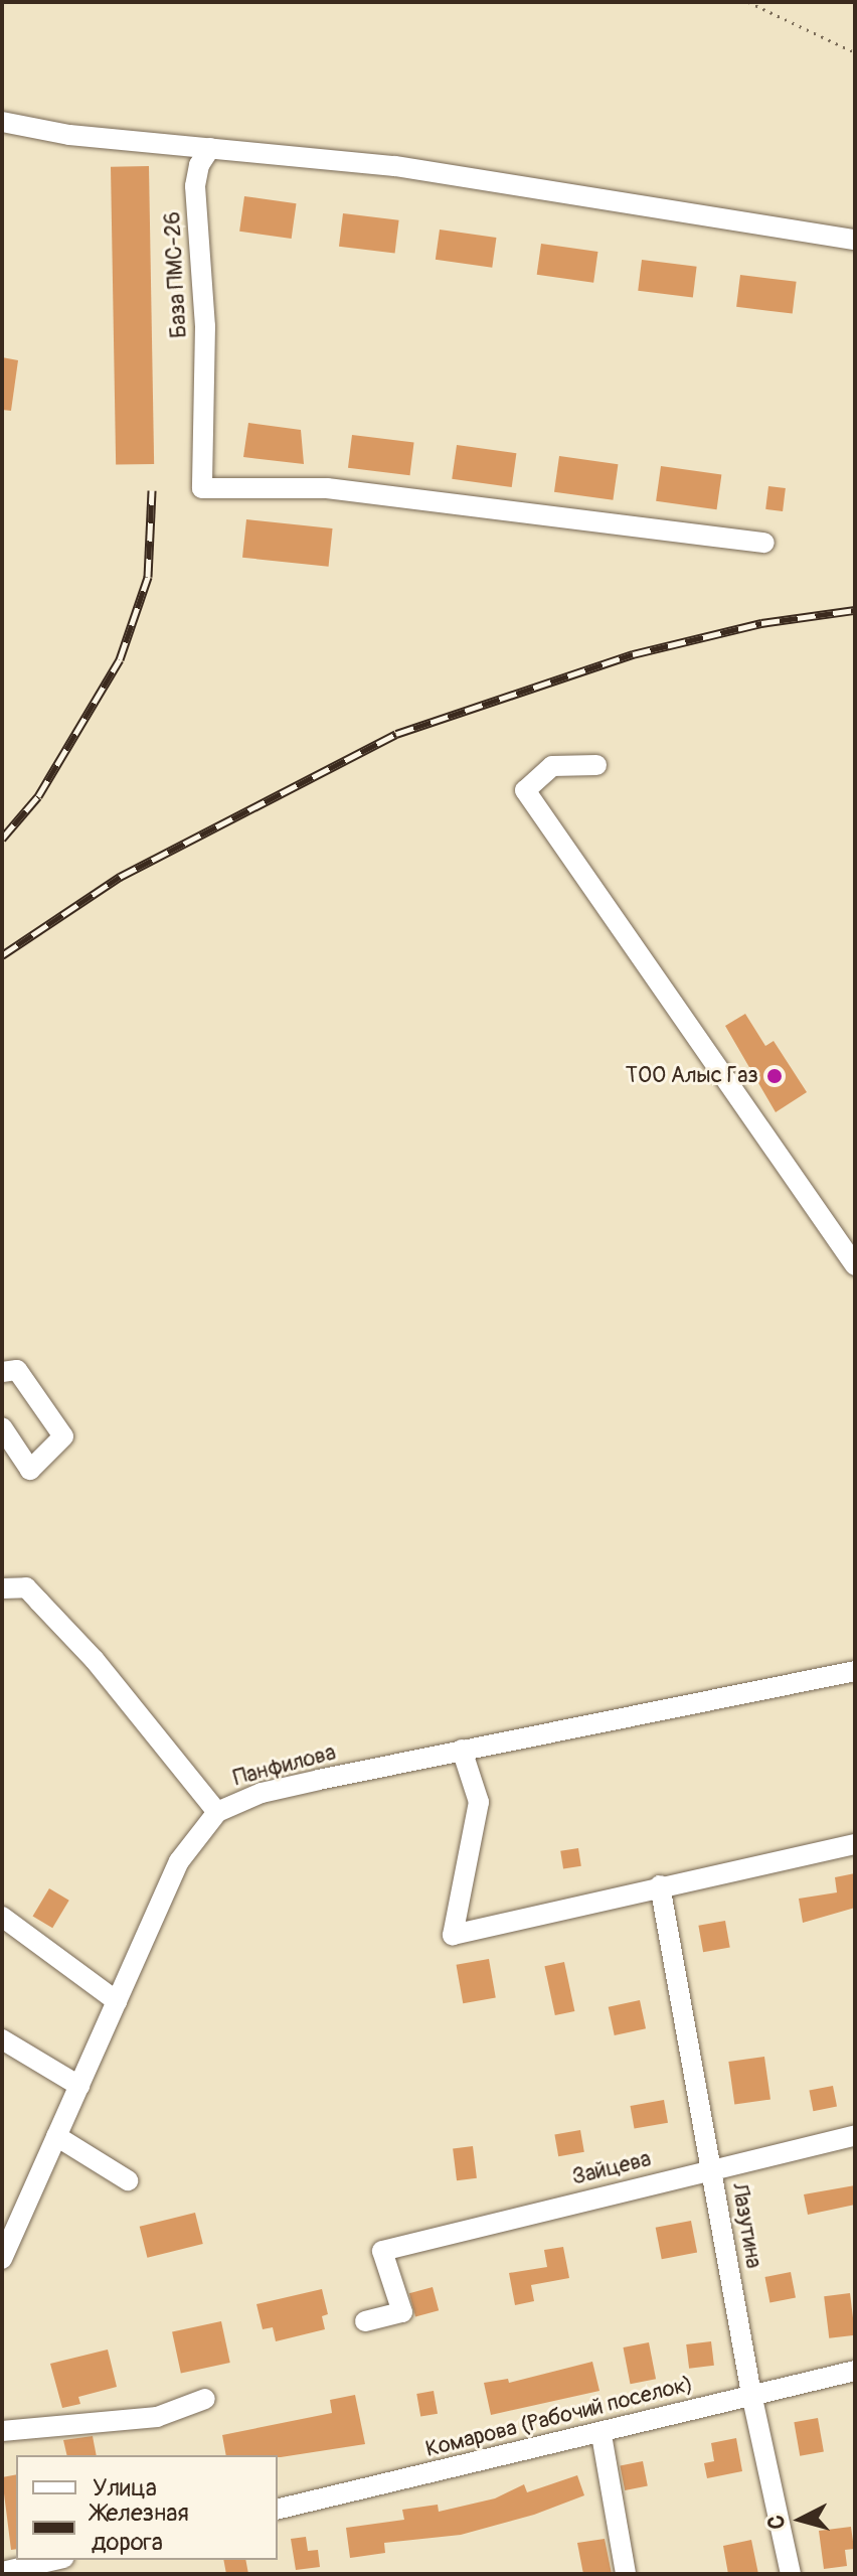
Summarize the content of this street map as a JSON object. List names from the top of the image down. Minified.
{"streets":{"street":["База ПМС-26","Панфилова","Зайцева","Лазутина","Комарова (Рабочий поселок)"]},"crossings":[["Зайцева","Лазутина"],["Лазутина","Комарова (Рабочий поселок)"]],"places":["ТОО Алыс Газ"],"legend":["Улица","Железная дорога"],"north":"left"}
